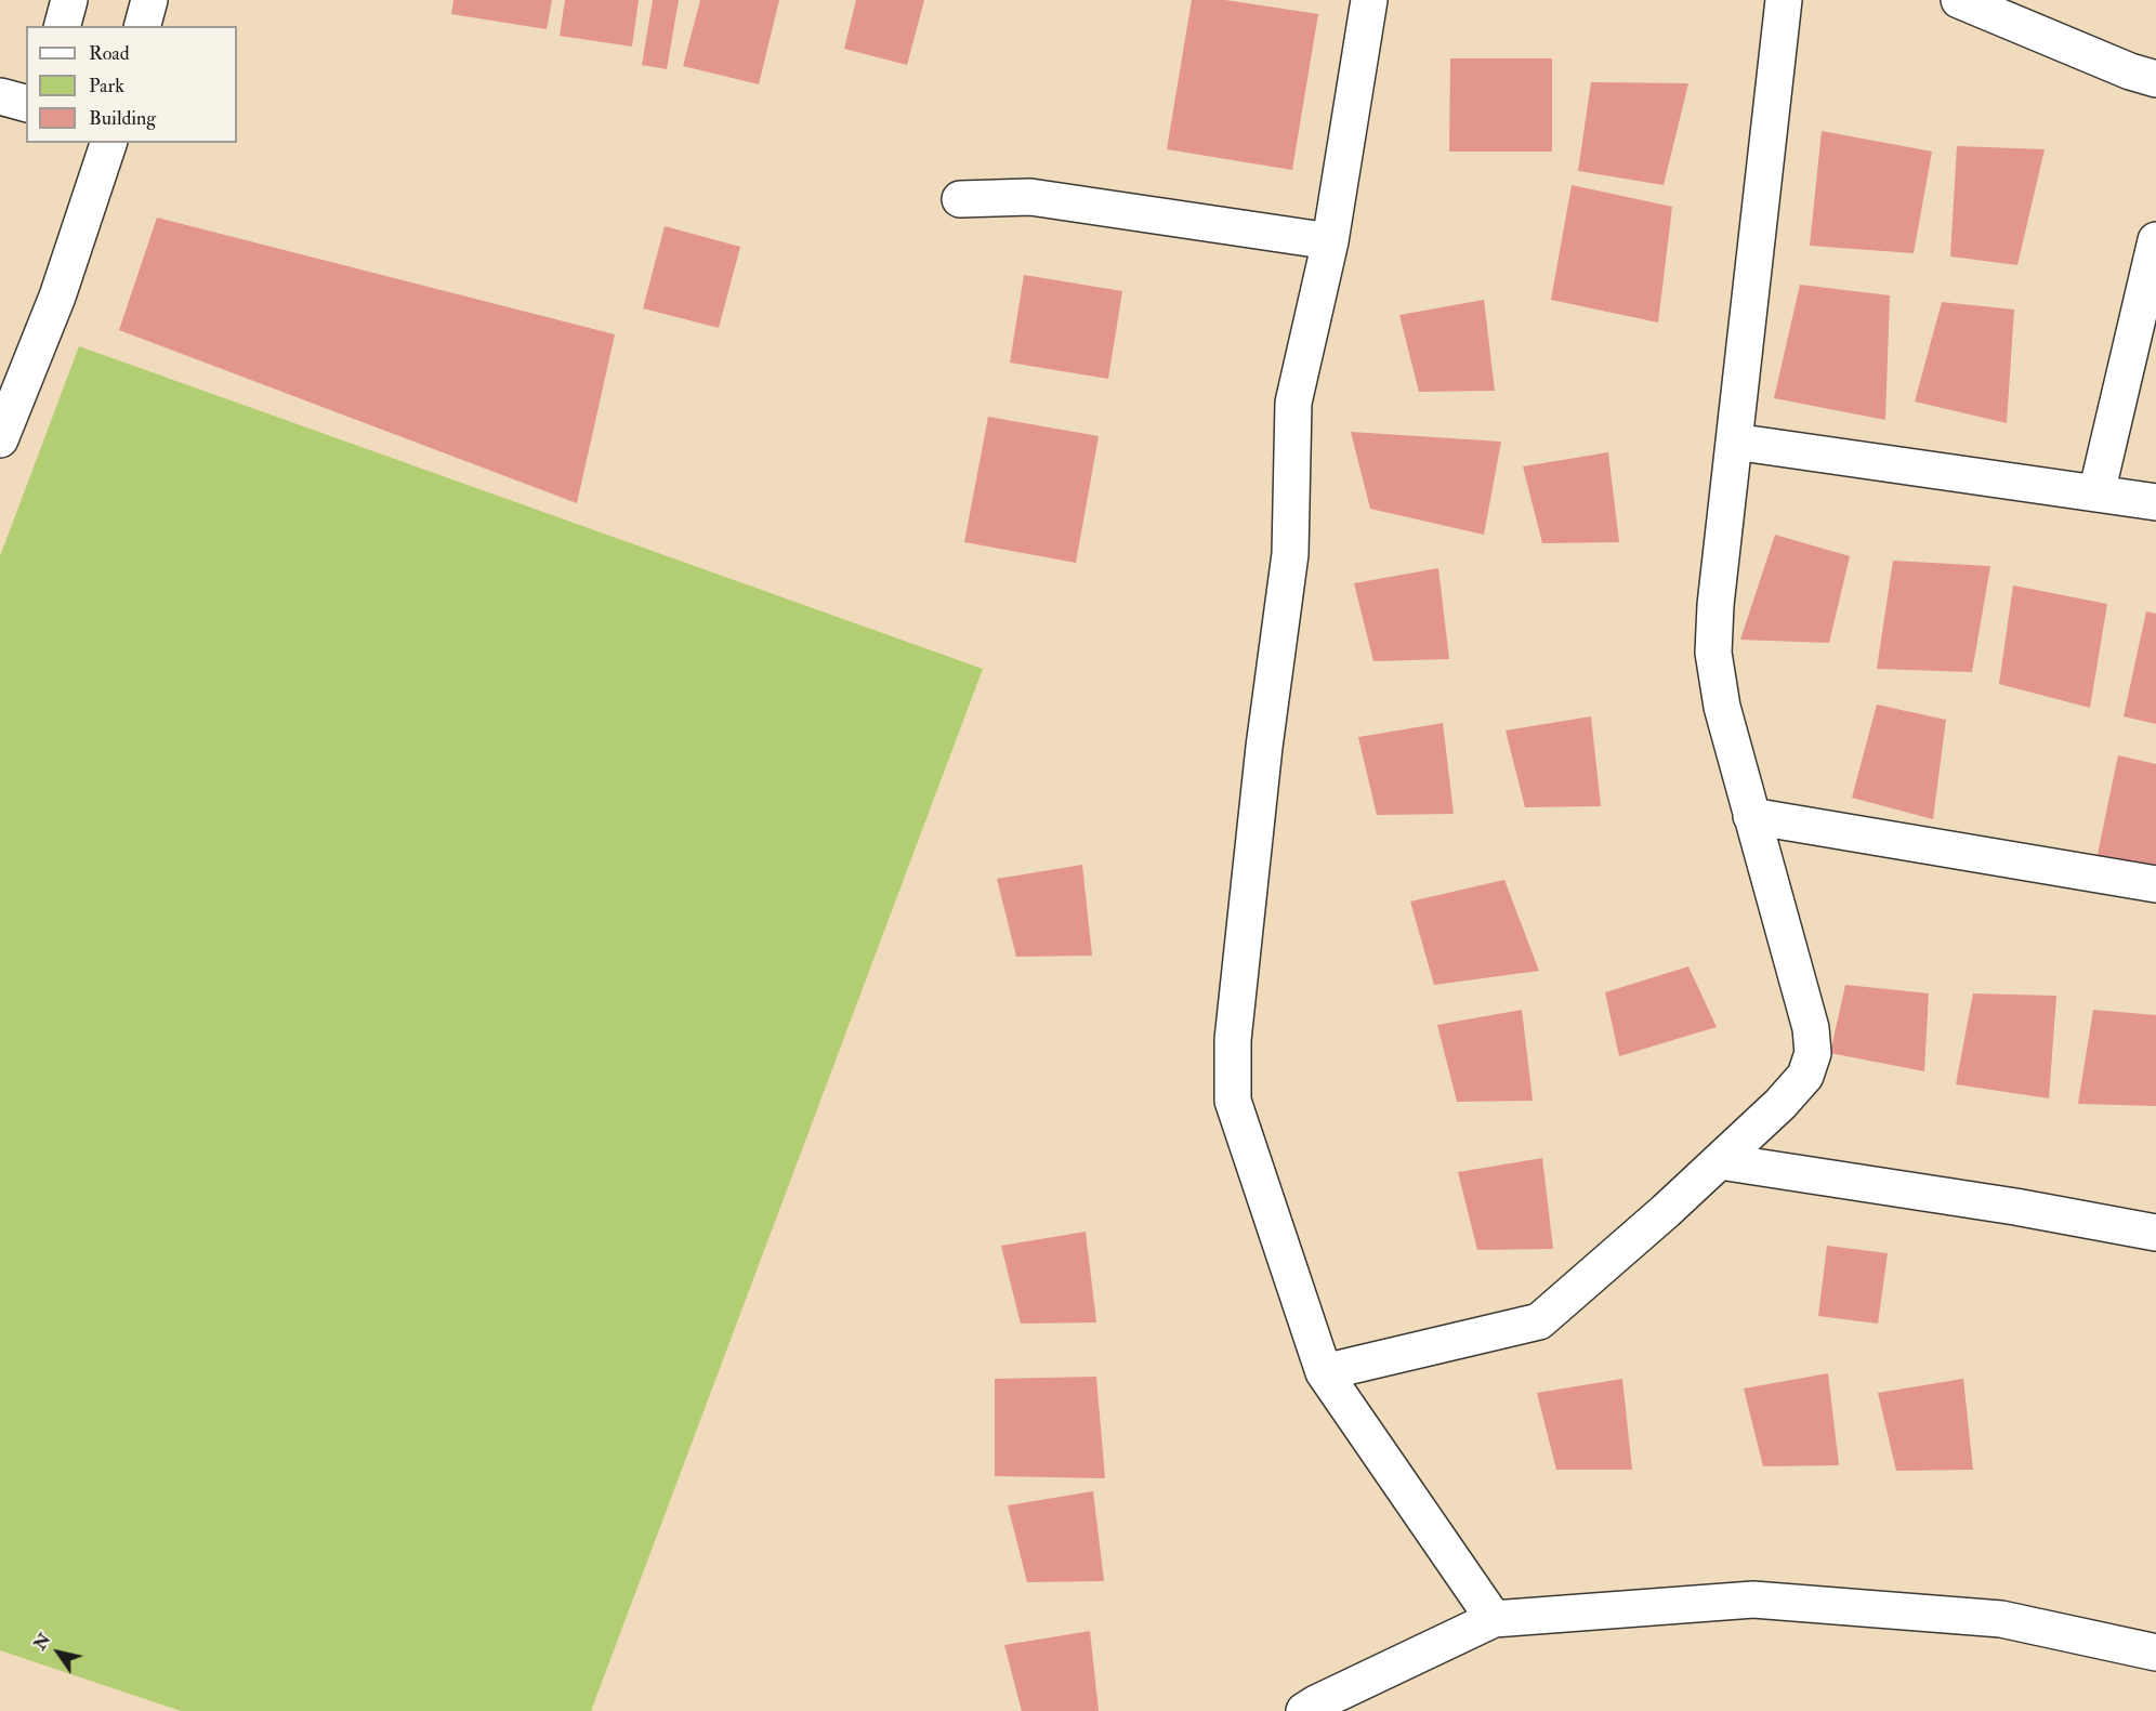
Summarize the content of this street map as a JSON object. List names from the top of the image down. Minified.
{"legend":["Road","Park","Building"],"north":"top left"}
